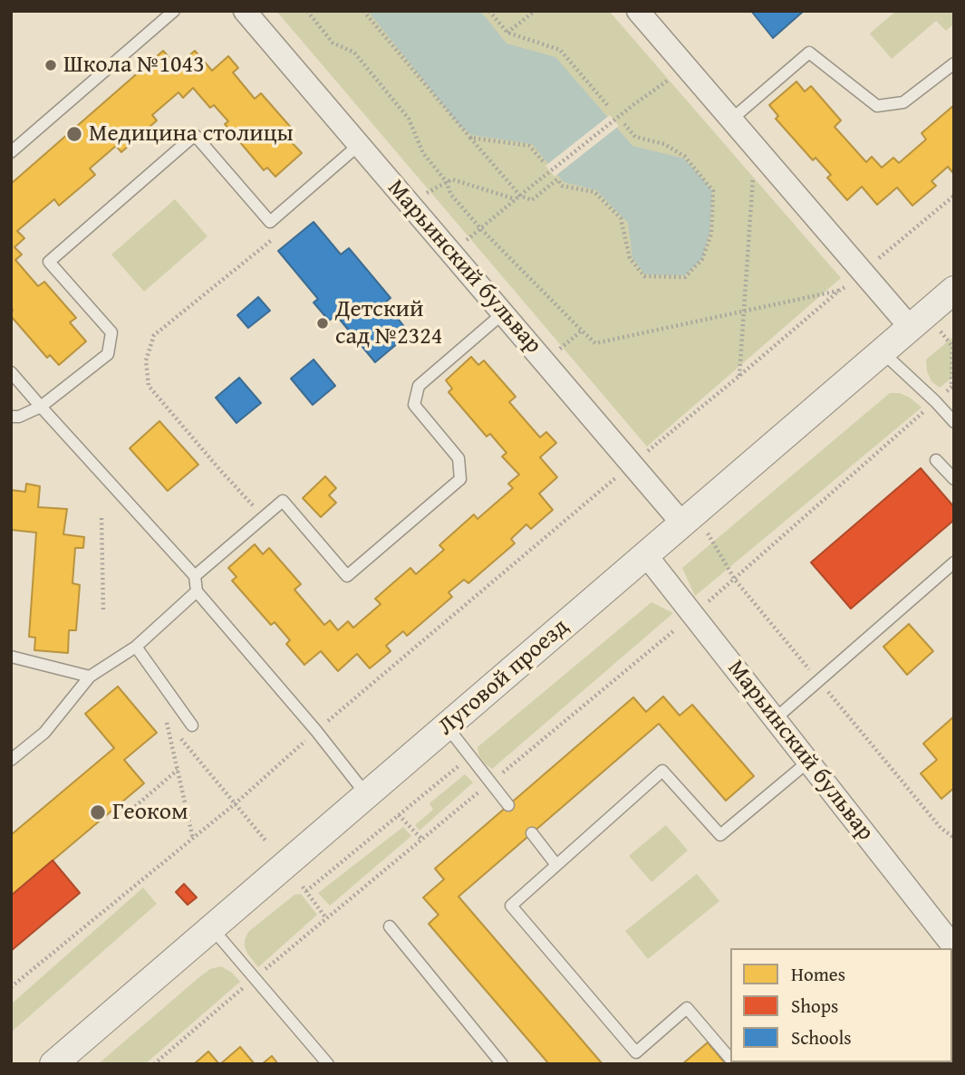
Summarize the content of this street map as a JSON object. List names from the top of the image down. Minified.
{"streets":{"street":["Марьинский бульвар","Луговой проезд"]},"crossings":[["Марьинский бульвар","Луговой проезд"]],"places":["Школа №1043","Медицина столицы","Детский сад №2324","Геоком"],"legend":["Homes","Shops","Schools"]}
